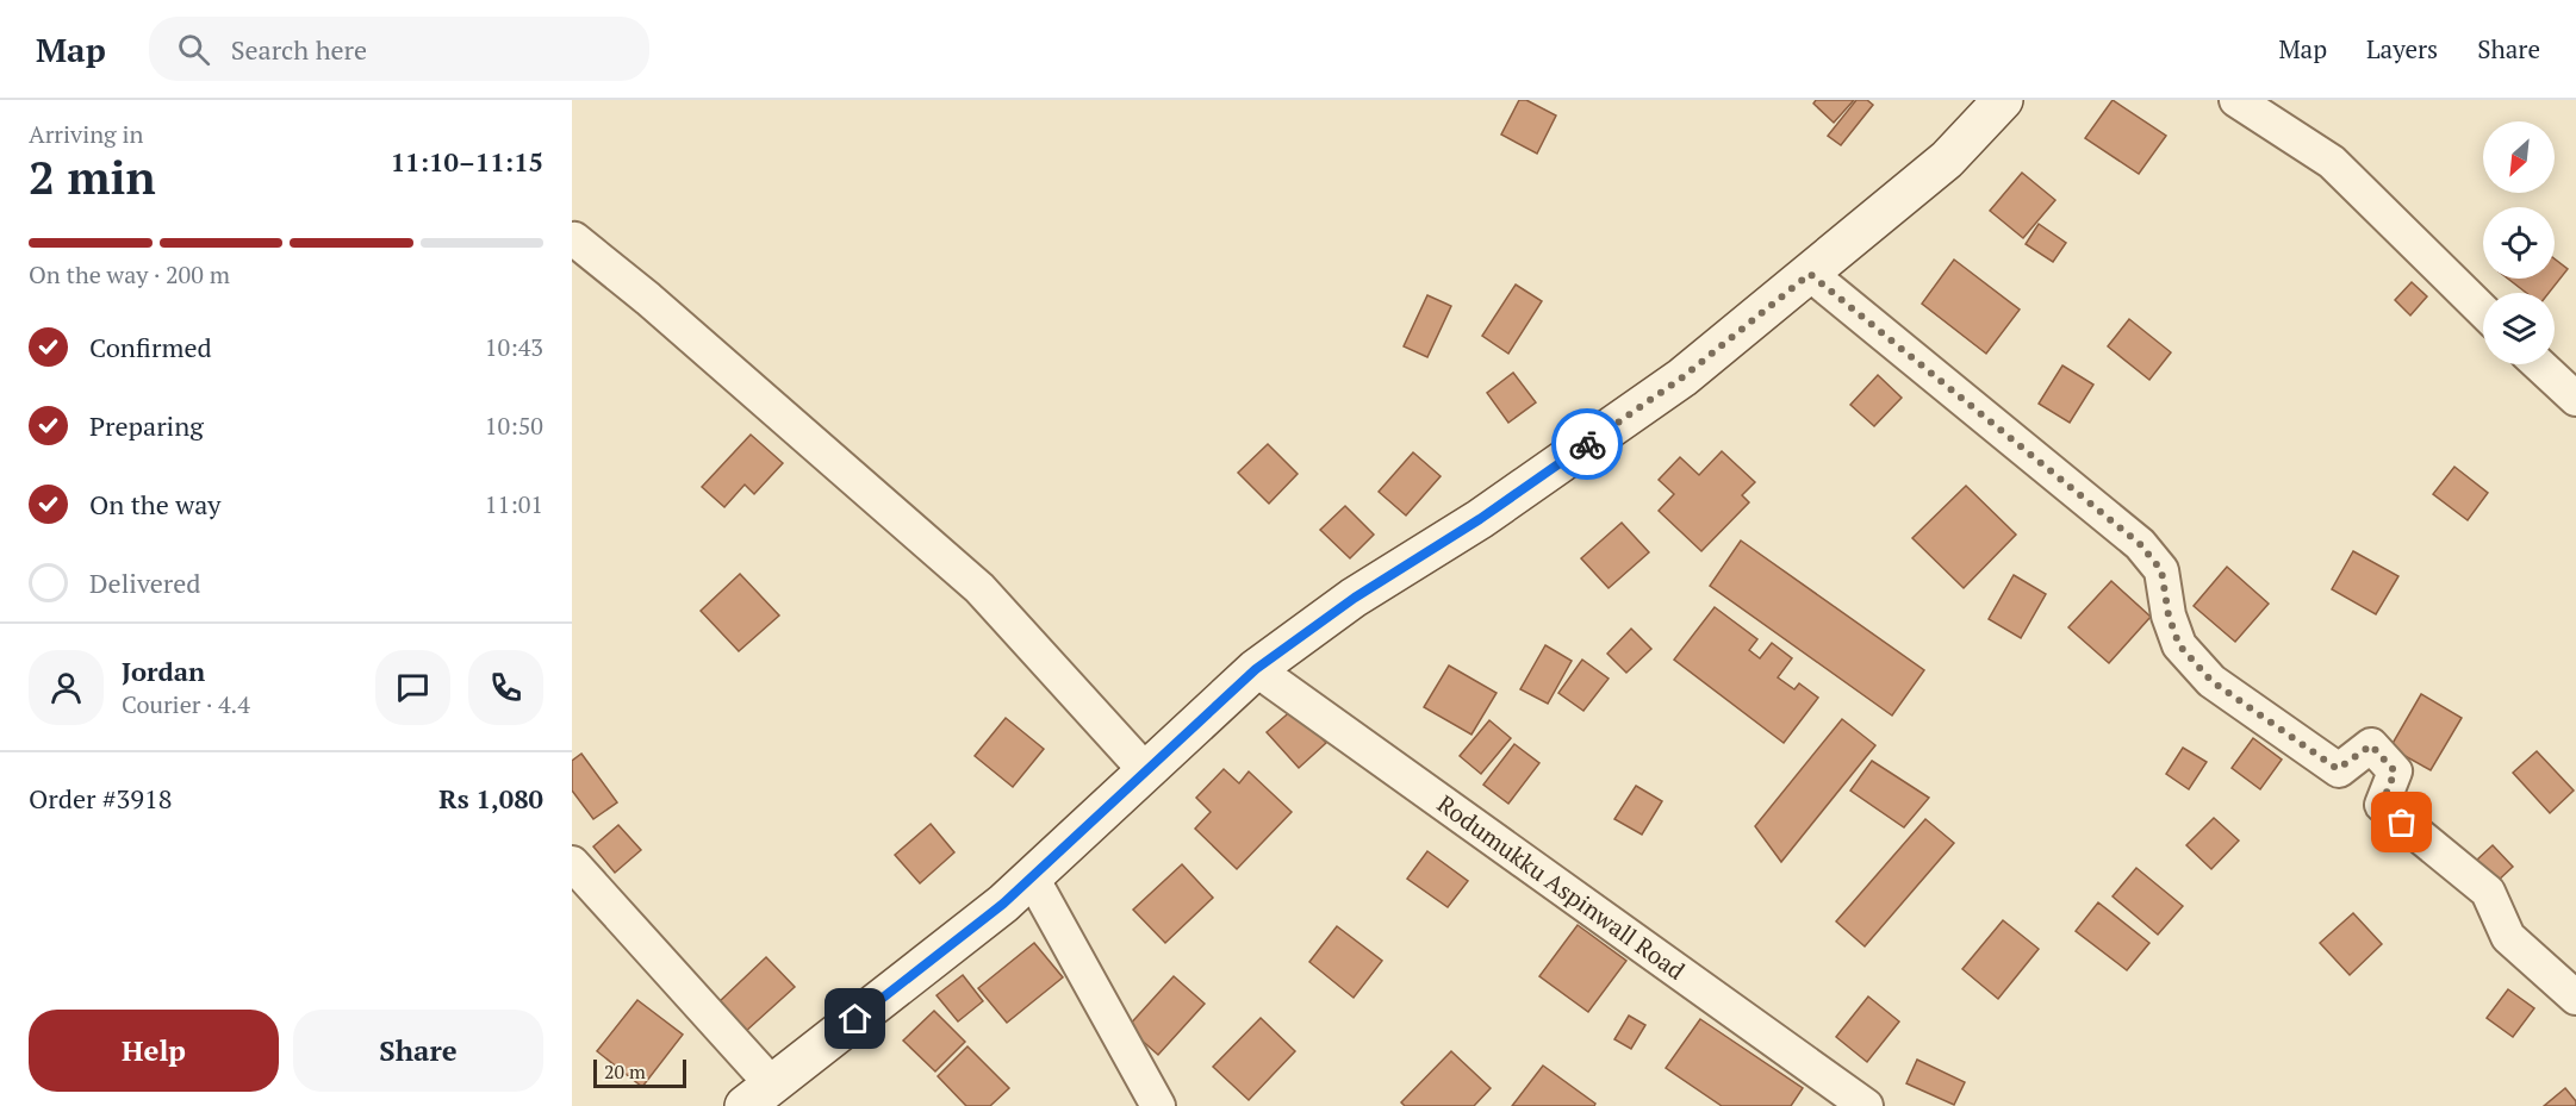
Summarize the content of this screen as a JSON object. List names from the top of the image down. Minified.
{"streets":{"street":["Rodumukku Aspinwall Road"]},"scale_bar":"20 m","north":"bottom left","page":{"header":"Map","search":"Search here","nav":["Map","Layers","Share"],"heading":["2 min","Arriving in","11:10–11:15"],"panel":["Jordan","Courier · 4.4","Order #3918","Rs 1,080"],"bar":"On the way · 200 m","list":[["Confirmed","10:43"],["Preparing","10:50"],["On the way","11:01"],"Delivered"],"buttons":["Help","Share"],"scale":"20 m"}}
